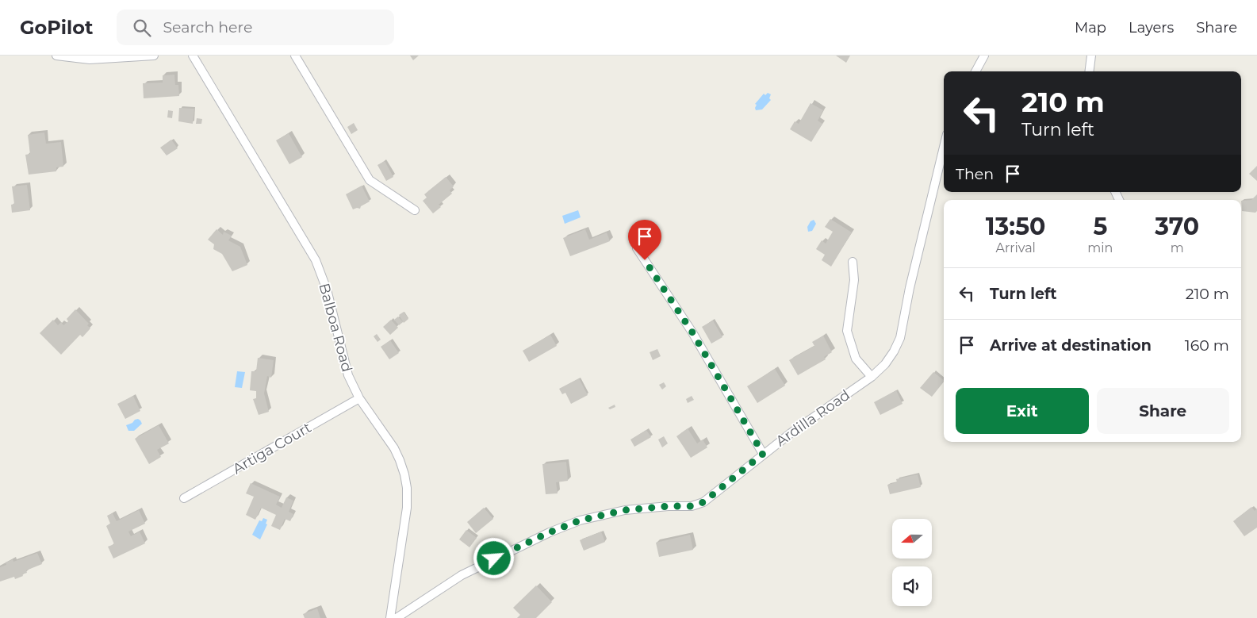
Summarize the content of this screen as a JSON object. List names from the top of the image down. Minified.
{"streets":{"street":["Balboa Road","Ardilla Road","Artiga Court"]},"crossings":[["Balboa Road","Artiga Court"]],"north":"left","page":{"header":"GoPilot","search":"Search here","nav":["Map","Layers","Share"],"turn":["210 m","Turn left"],"then":"Then","eta":["13:50","Arrival","5","min","370","m"],"list":[{"name":"Turn left","value":"210 m"},{"name":"Arrive at destination","value":"160 m"}],"buttons":["Exit","Share"]}}
